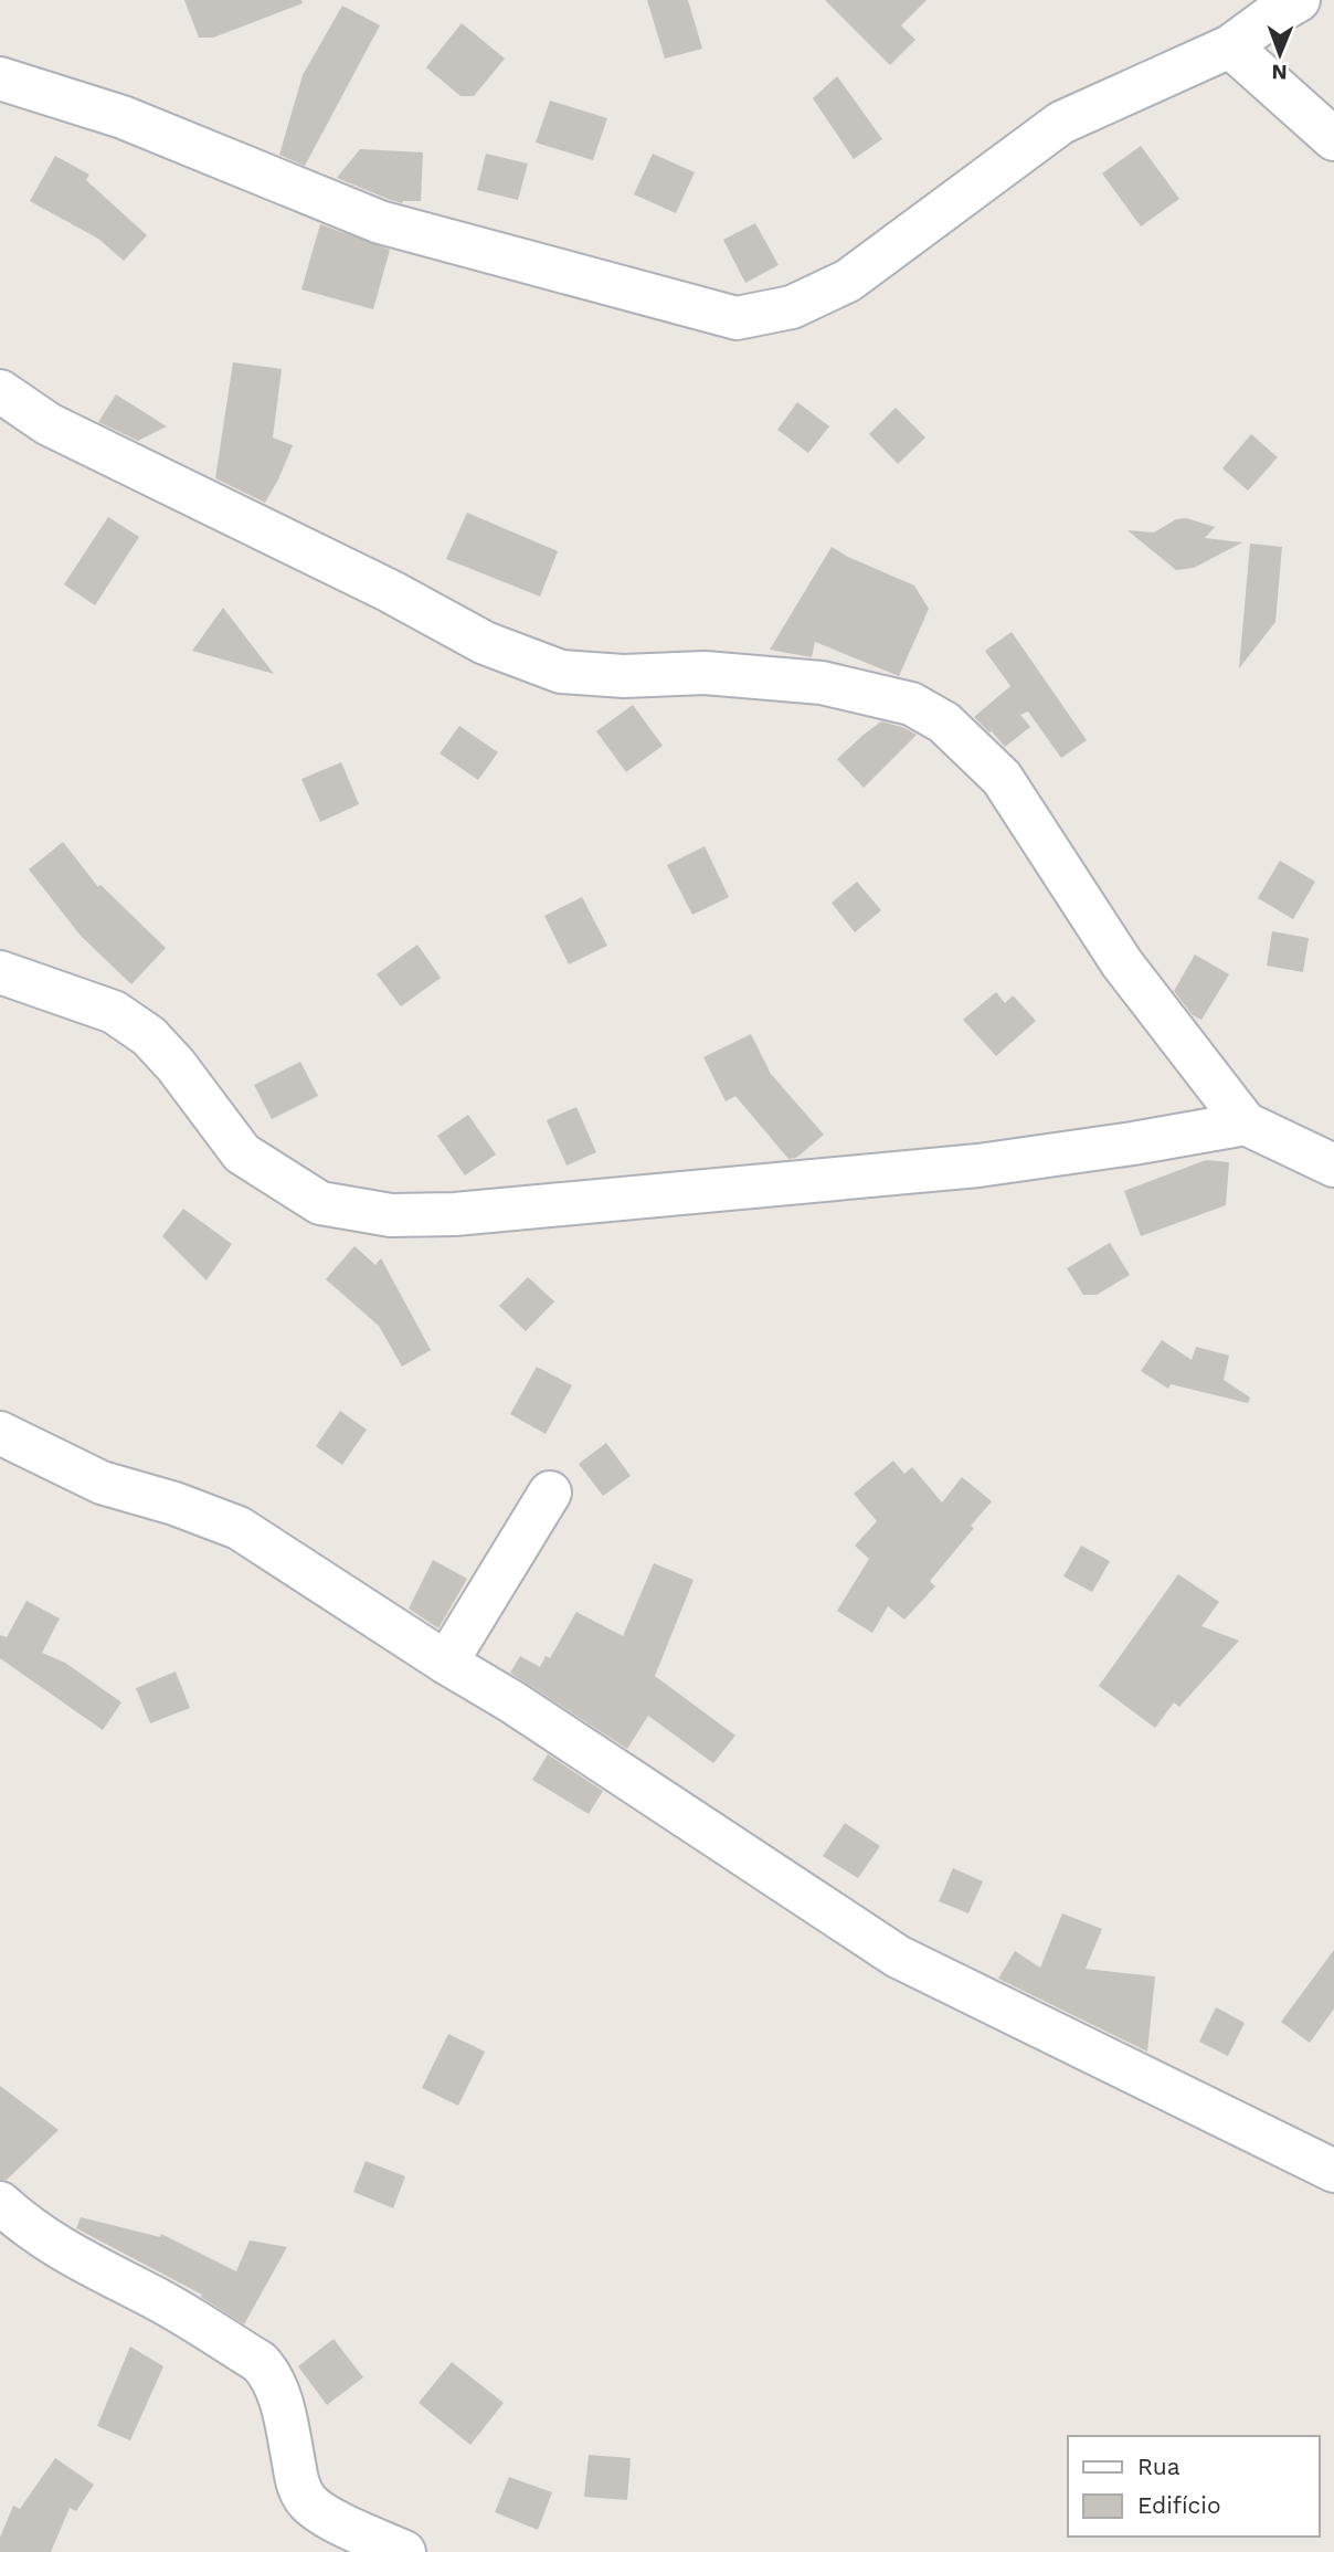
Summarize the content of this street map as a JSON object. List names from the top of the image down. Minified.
{"legend":["Rua","Edifício"],"north":"bottom"}
